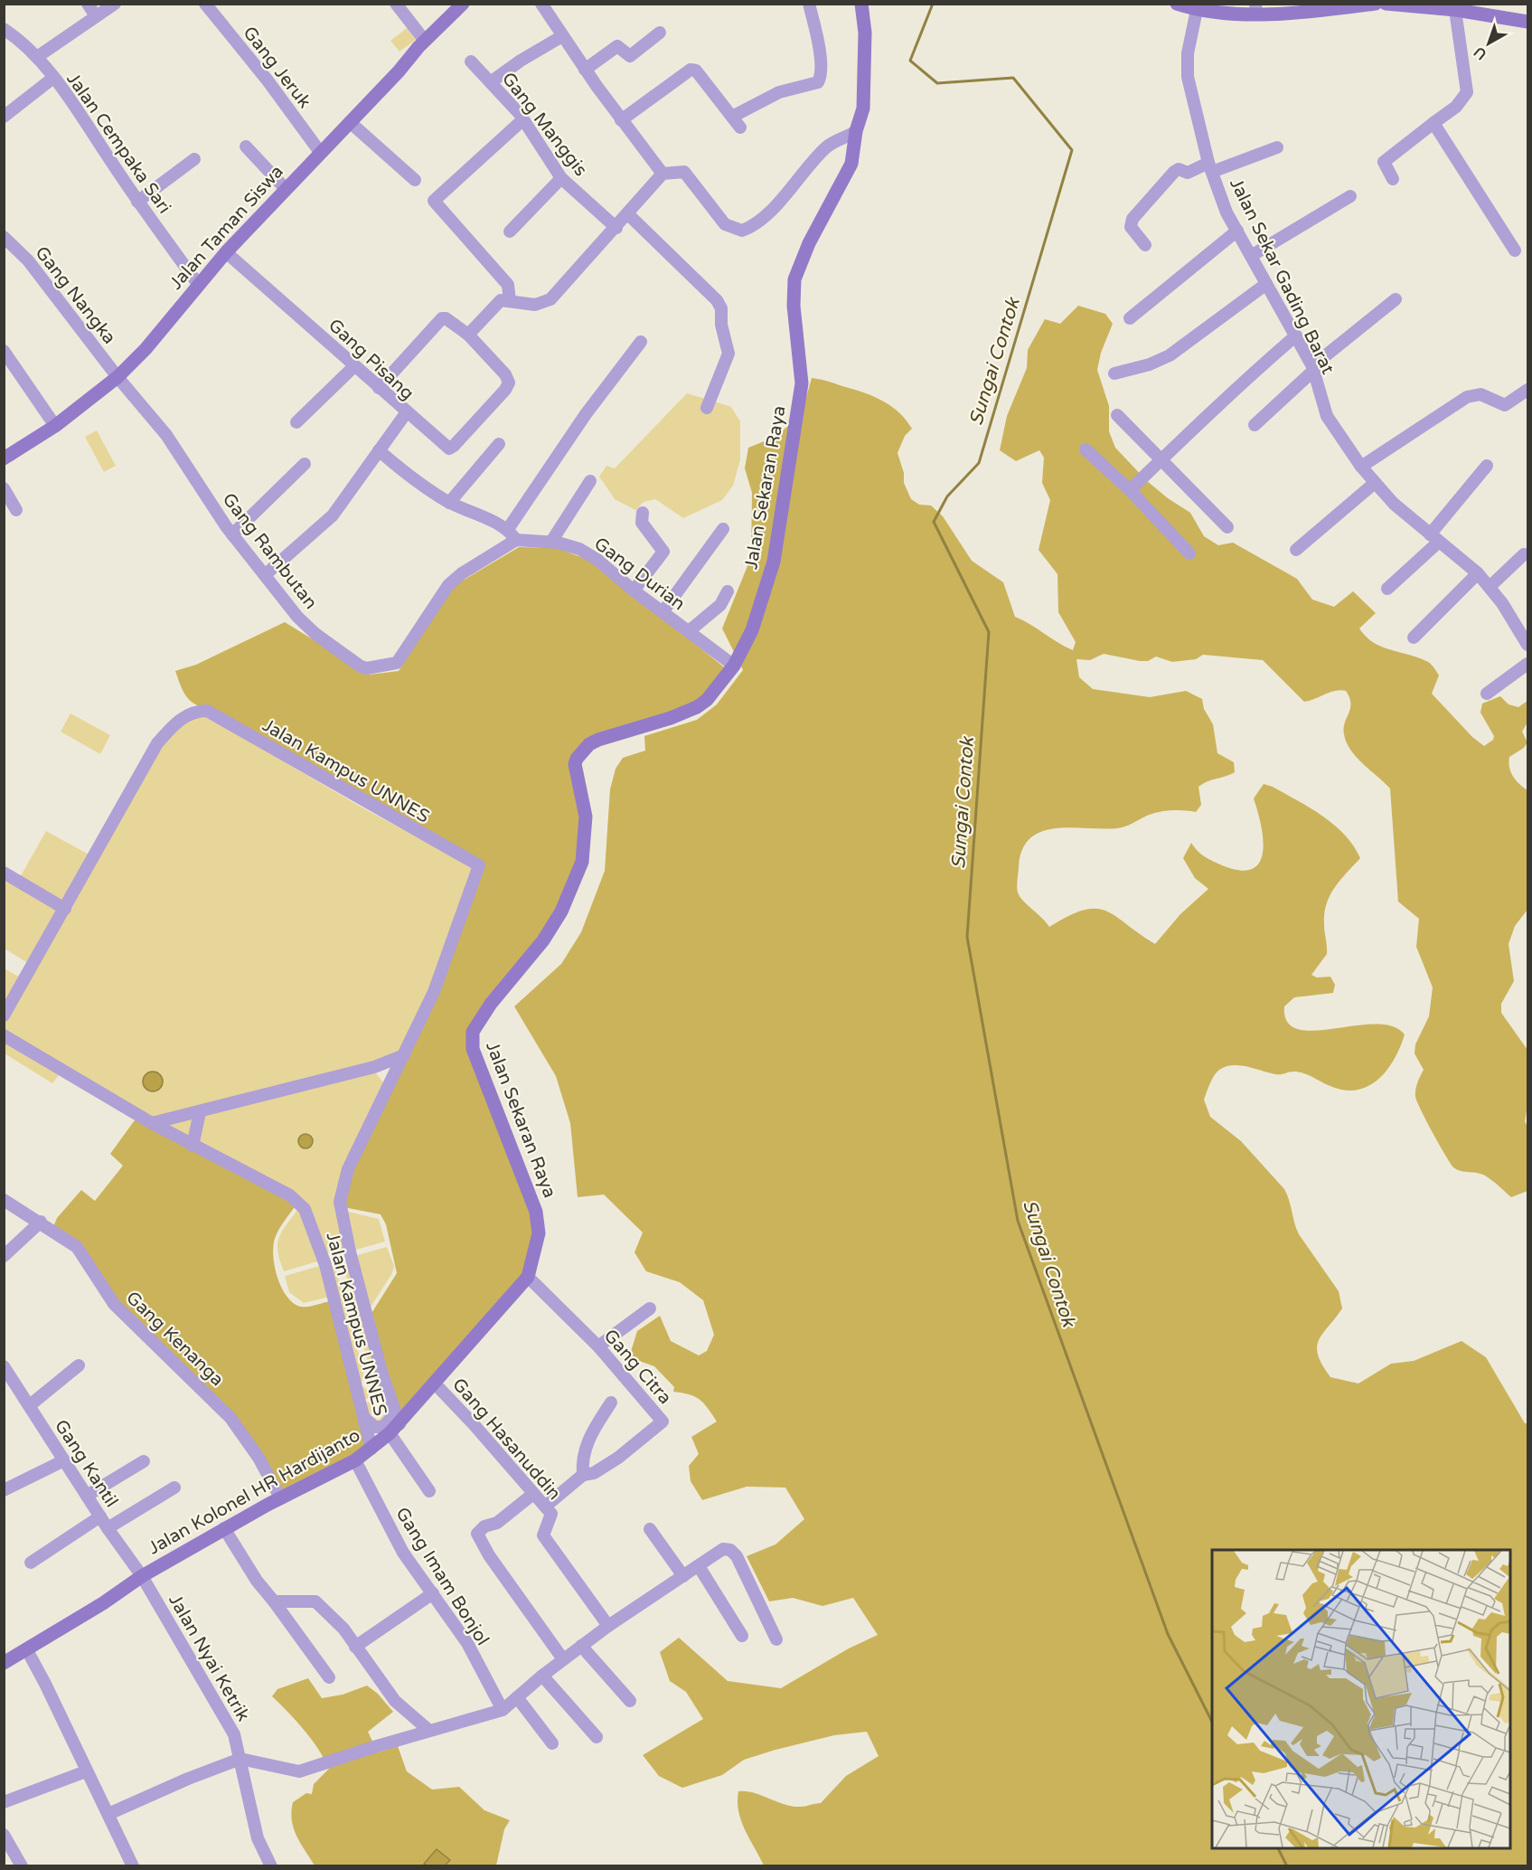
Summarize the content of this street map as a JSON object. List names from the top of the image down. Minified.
{"streets":{"main road":["Jalan Taman Siswa","Jalan Sekaran Raya","Jalan Kolonel HR Hardijanto"],"street":["Gang Jeruk","Gang Manggis","Jalan Cempaka Sari","Jalan Sekar Gading Barat","Gang Nangka","Gang Pisang","Gang Rambutan","Gang Durian","Jalan Kampus UNNES","Gang Kenanga","Gang Citra","Gang Hasanuddin","Gang Kantil","Gang Imam Bonjol","Jalan Nyai Ketrik"]},"crossings":[["Gang Jeruk","Jalan Taman Siswa"],["Jalan Cempaka Sari","Jalan Taman Siswa"],["Jalan Taman Siswa","Gang Nangka"],["Jalan Taman Siswa","Gang Pisang"],["Jalan Taman Siswa","Gang Rambutan"],["Gang Nangka","Gang Rambutan"],["Gang Pisang","Gang Rambutan"],["Gang Pisang","Gang Durian"],["Jalan Sekaran Raya","Gang Durian"],["Jalan Sekaran Raya","Jalan Kolonel HR Hardijanto"],["Gang Rambutan","Gang Durian"],["Jalan Kampus UNNES","Jalan Kolonel HR Hardijanto"],["Gang Kenanga","Jalan Kolonel HR Hardijanto"],["Gang Citra","Gang Hasanuddin"],["Gang Citra","Jalan Kolonel HR Hardijanto"],["Gang Hasanuddin","Jalan Kolonel HR Hardijanto"],["Gang Kantil","Jalan Kolonel HR Hardijanto"],["Gang Kantil","Jalan Nyai Ketrik"],["Jalan Kolonel HR Hardijanto","Gang Imam Bonjol"],["Jalan Kolonel HR Hardijanto","Jalan Nyai Ketrik"]],"water":["Sungai Contok"],"north":"bottom left"}
